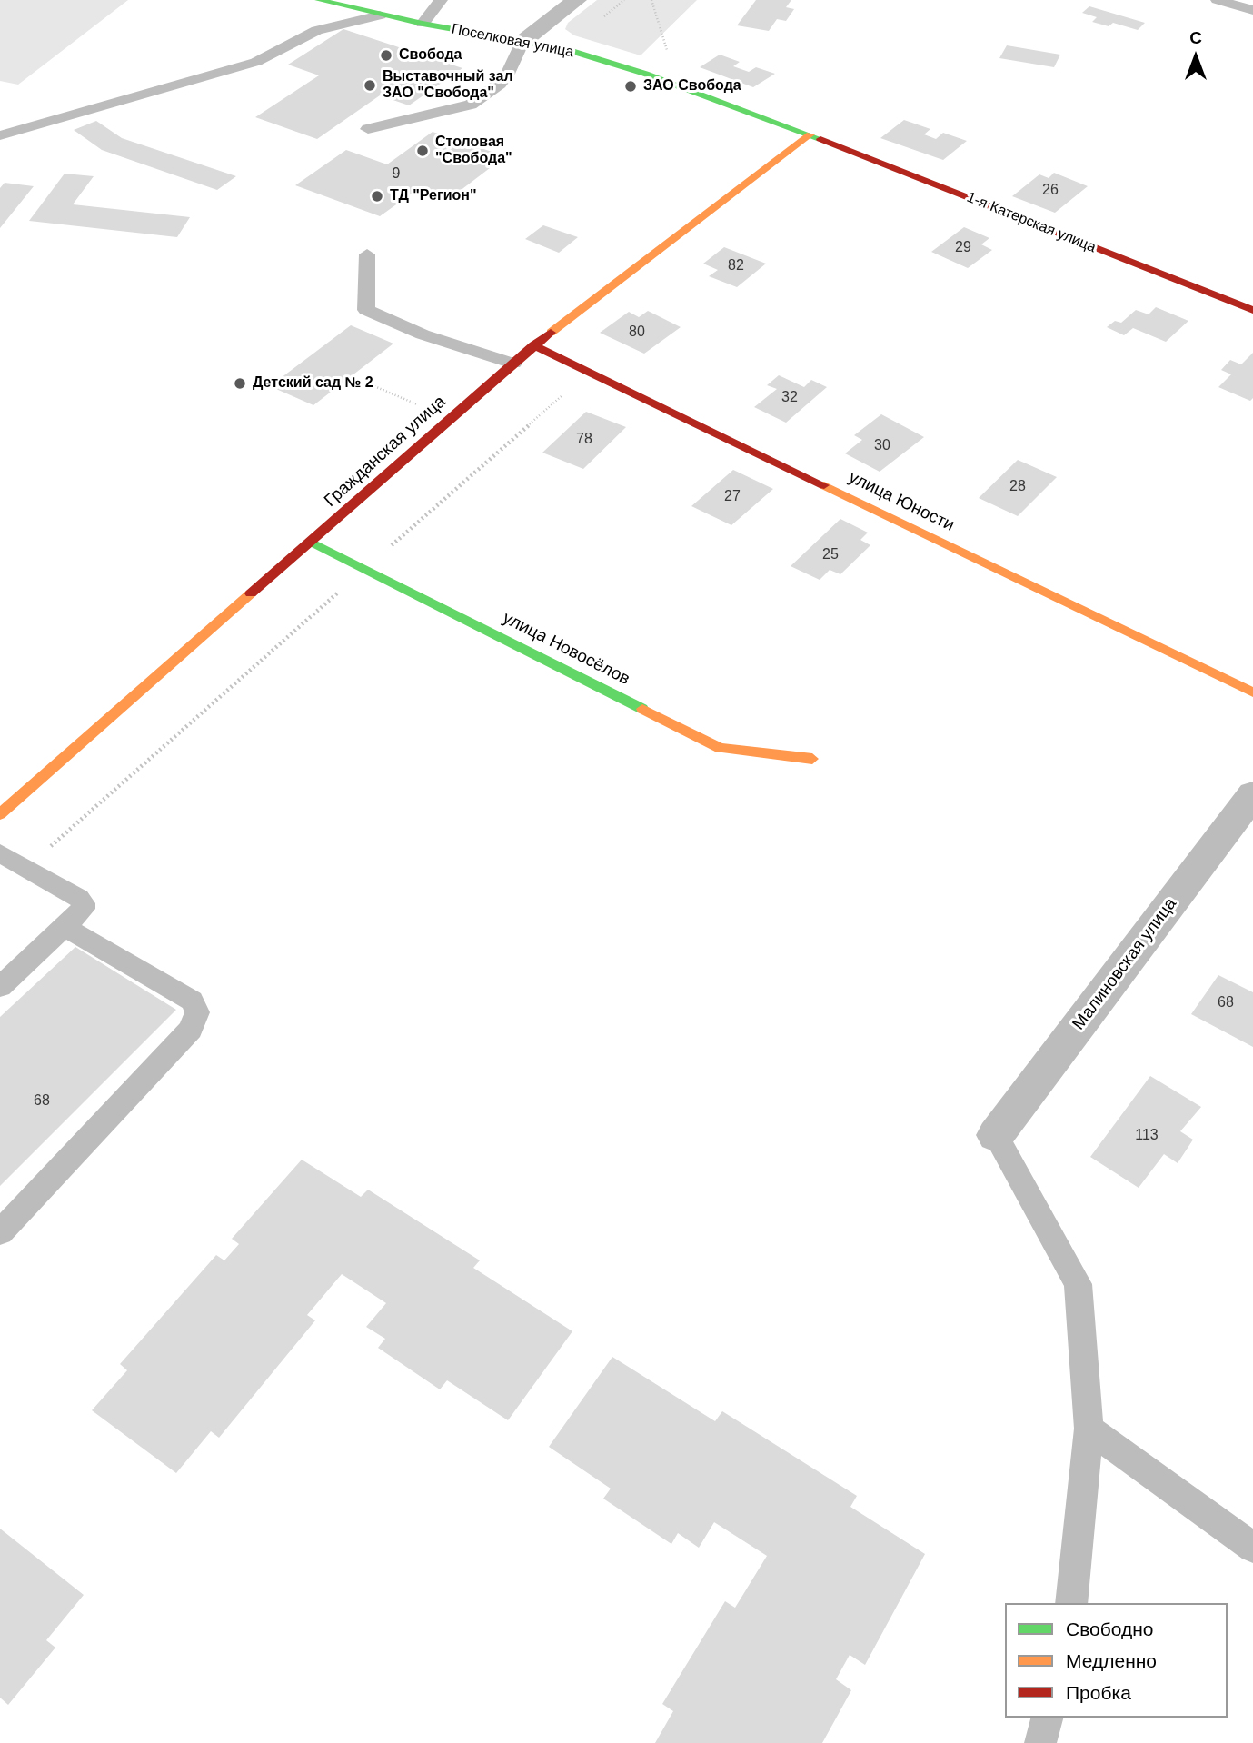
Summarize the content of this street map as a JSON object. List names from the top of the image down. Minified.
{"streets":{"street":["Поселковая улица","1-я Катерская улица","Гражданская улица","улица Юности","улица Новосёлов","Малиновская улица"]},"crossings":[["Поселковая улица","1-я Катерская улица"],["Поселковая улица","Гражданская улица"],["1-я Катерская улица","Гражданская улица"],["Гражданская улица","улица Юности"],["Гражданская улица","улица Новосёлов"]],"places":["Свобода","Выставочный зал ЗАО \"Свобода\"","ЗАО Свобода","Столовая \"Свобода\"","ТД \"Регион\"","Детский сад № 2"],"house_numbers":["9","26","29","82","80","32","78","30","28","27","25","68","68","113"],"legend":["Свободно","Медленно","Пробка"],"north":"top"}
